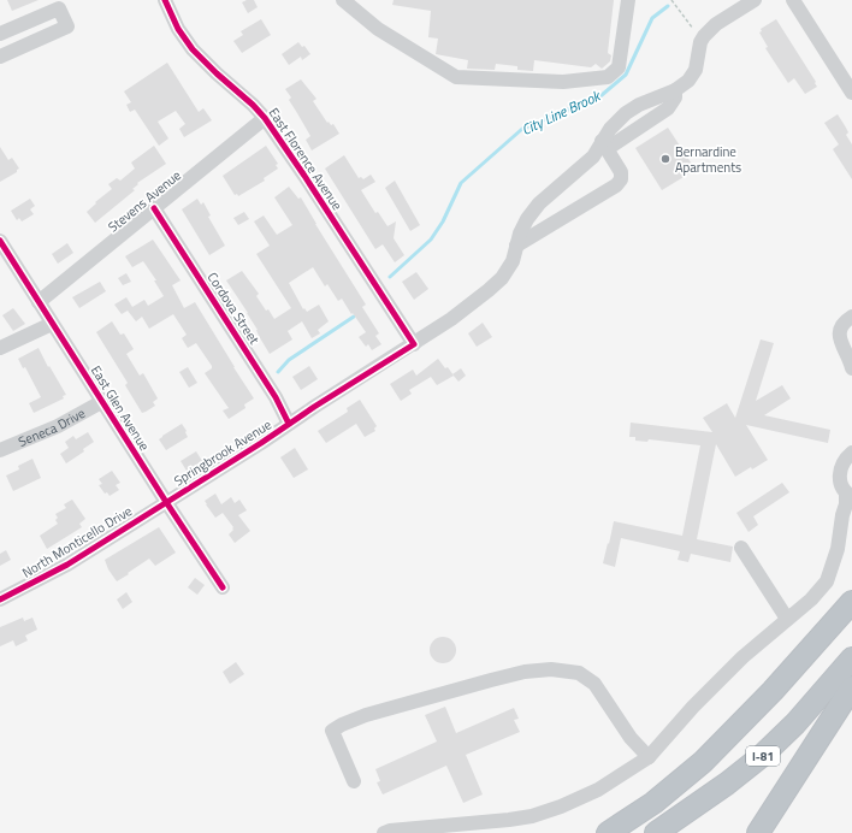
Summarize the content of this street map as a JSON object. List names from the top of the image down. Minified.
{"streets":{"highway":["I-81"],"street":["East Florence Avenue","Stevens Avenue","Cordova Street","East Glen Avenue","Seneca Drive","Springbrook Avenue","North Monticello Drive"]},"crossings":[["East Florence Avenue","Stevens Avenue"],["East Florence Avenue","Springbrook Avenue"],["Stevens Avenue","Cordova Street"],["Stevens Avenue","East Glen Avenue"],["Cordova Street","Springbrook Avenue"],["East Glen Avenue","Seneca Drive"],["East Glen Avenue","Springbrook Avenue"],["East Glen Avenue","North Monticello Drive"],["Springbrook Avenue","North Monticello Drive"]],"water":["City Line Brook"],"places":["Bernardine Apartments"]}
